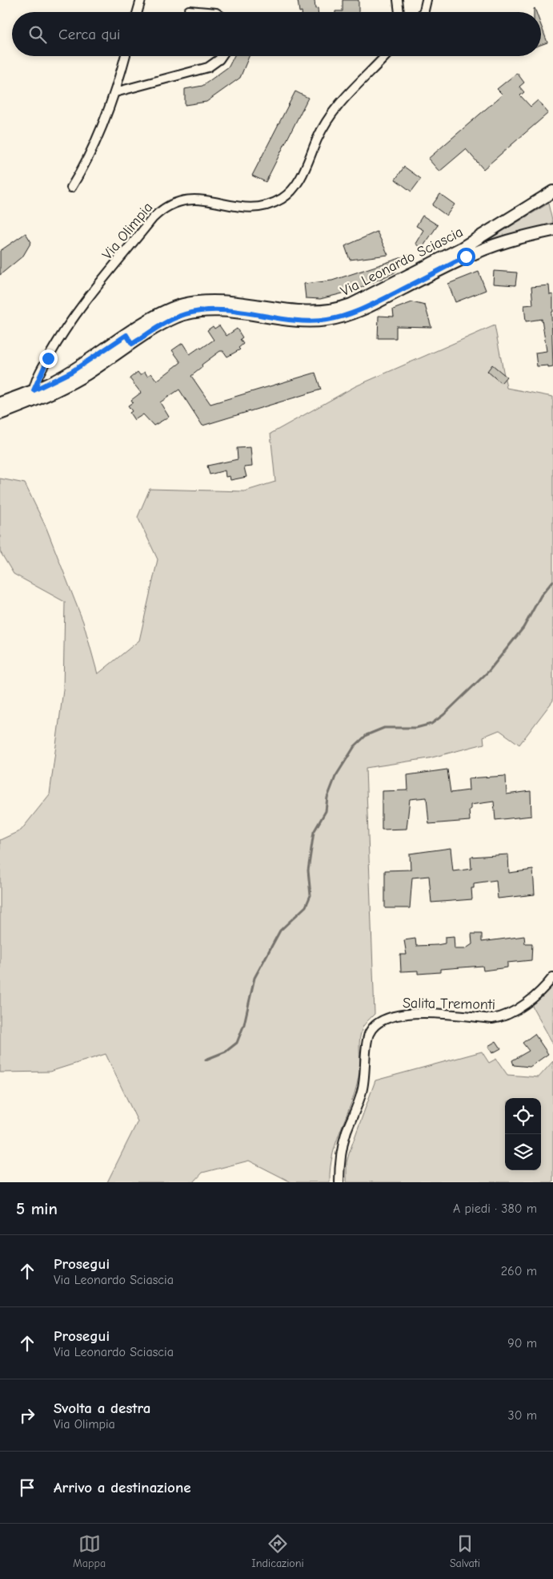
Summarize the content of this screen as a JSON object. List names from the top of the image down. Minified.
{"streets":{"street":["Via Olimpia","Via Leonardo Sciascia","Salita Tremonti"]},"crossings":[["Via Olimpia","Via Leonardo Sciascia"]],"page":{"search":"Cerca qui","heading":["5 min","A piedi · 380 m"],"list":[["Prosegui","Via Leonardo Sciascia","260 m"],["Prosegui","Via Leonardo Sciascia","90 m"],["Svolta a destra","Via Olimpia","30 m"],"Arrivo a destinazione"],"nav":["Mappa","Indicazioni","Salvati"]}}
